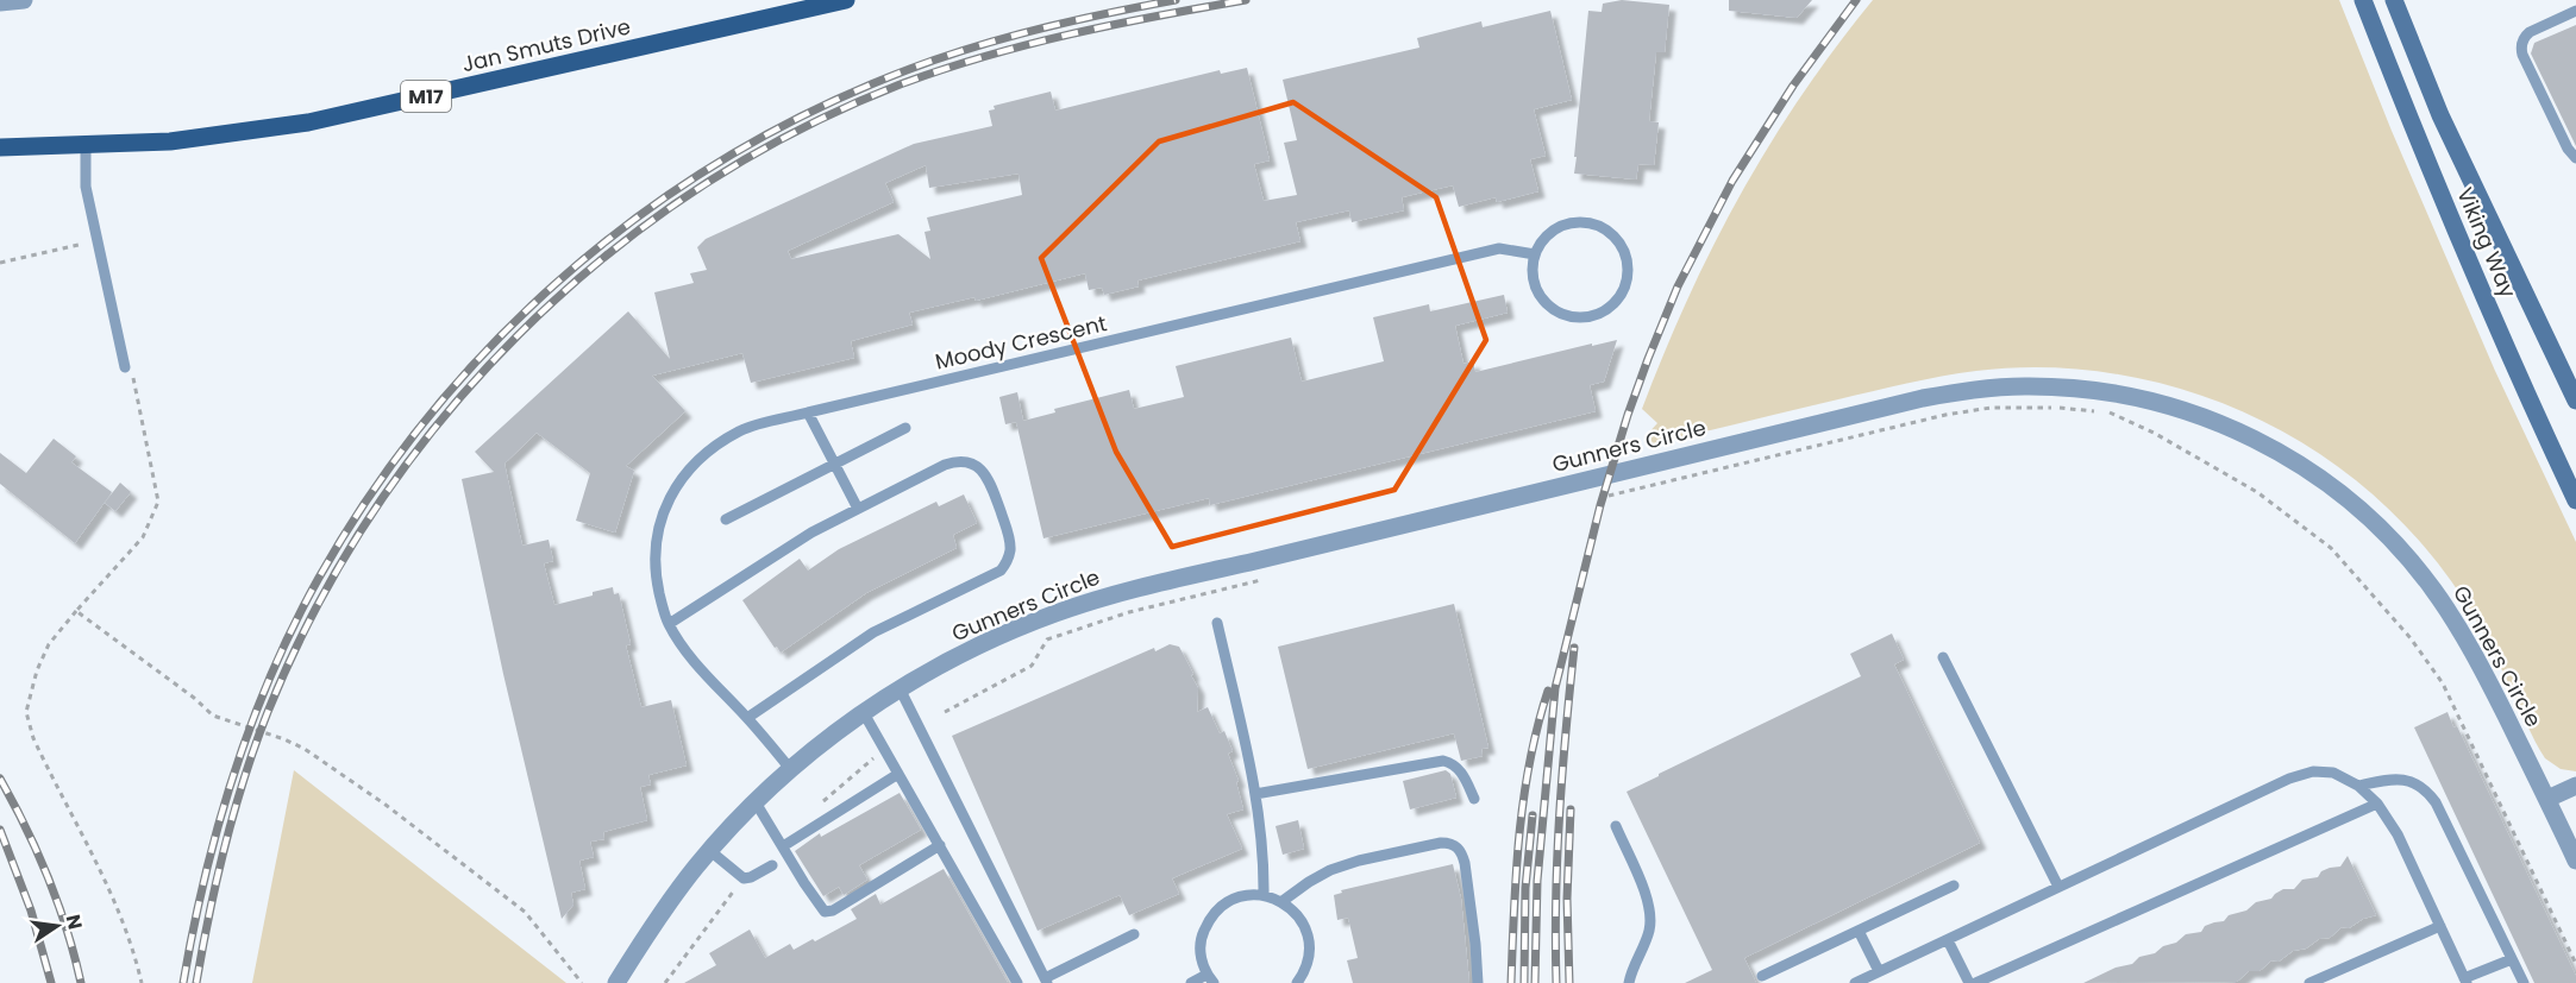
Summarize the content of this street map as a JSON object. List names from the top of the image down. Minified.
{"streets":{"main road":["Jan Smuts Drive","M17","Viking Way"],"street":["Gunners Circle"],"lane":["Moody Crescent"]},"crossings":[["Moody Crescent","Gunners Circle"]],"north":"right"}
